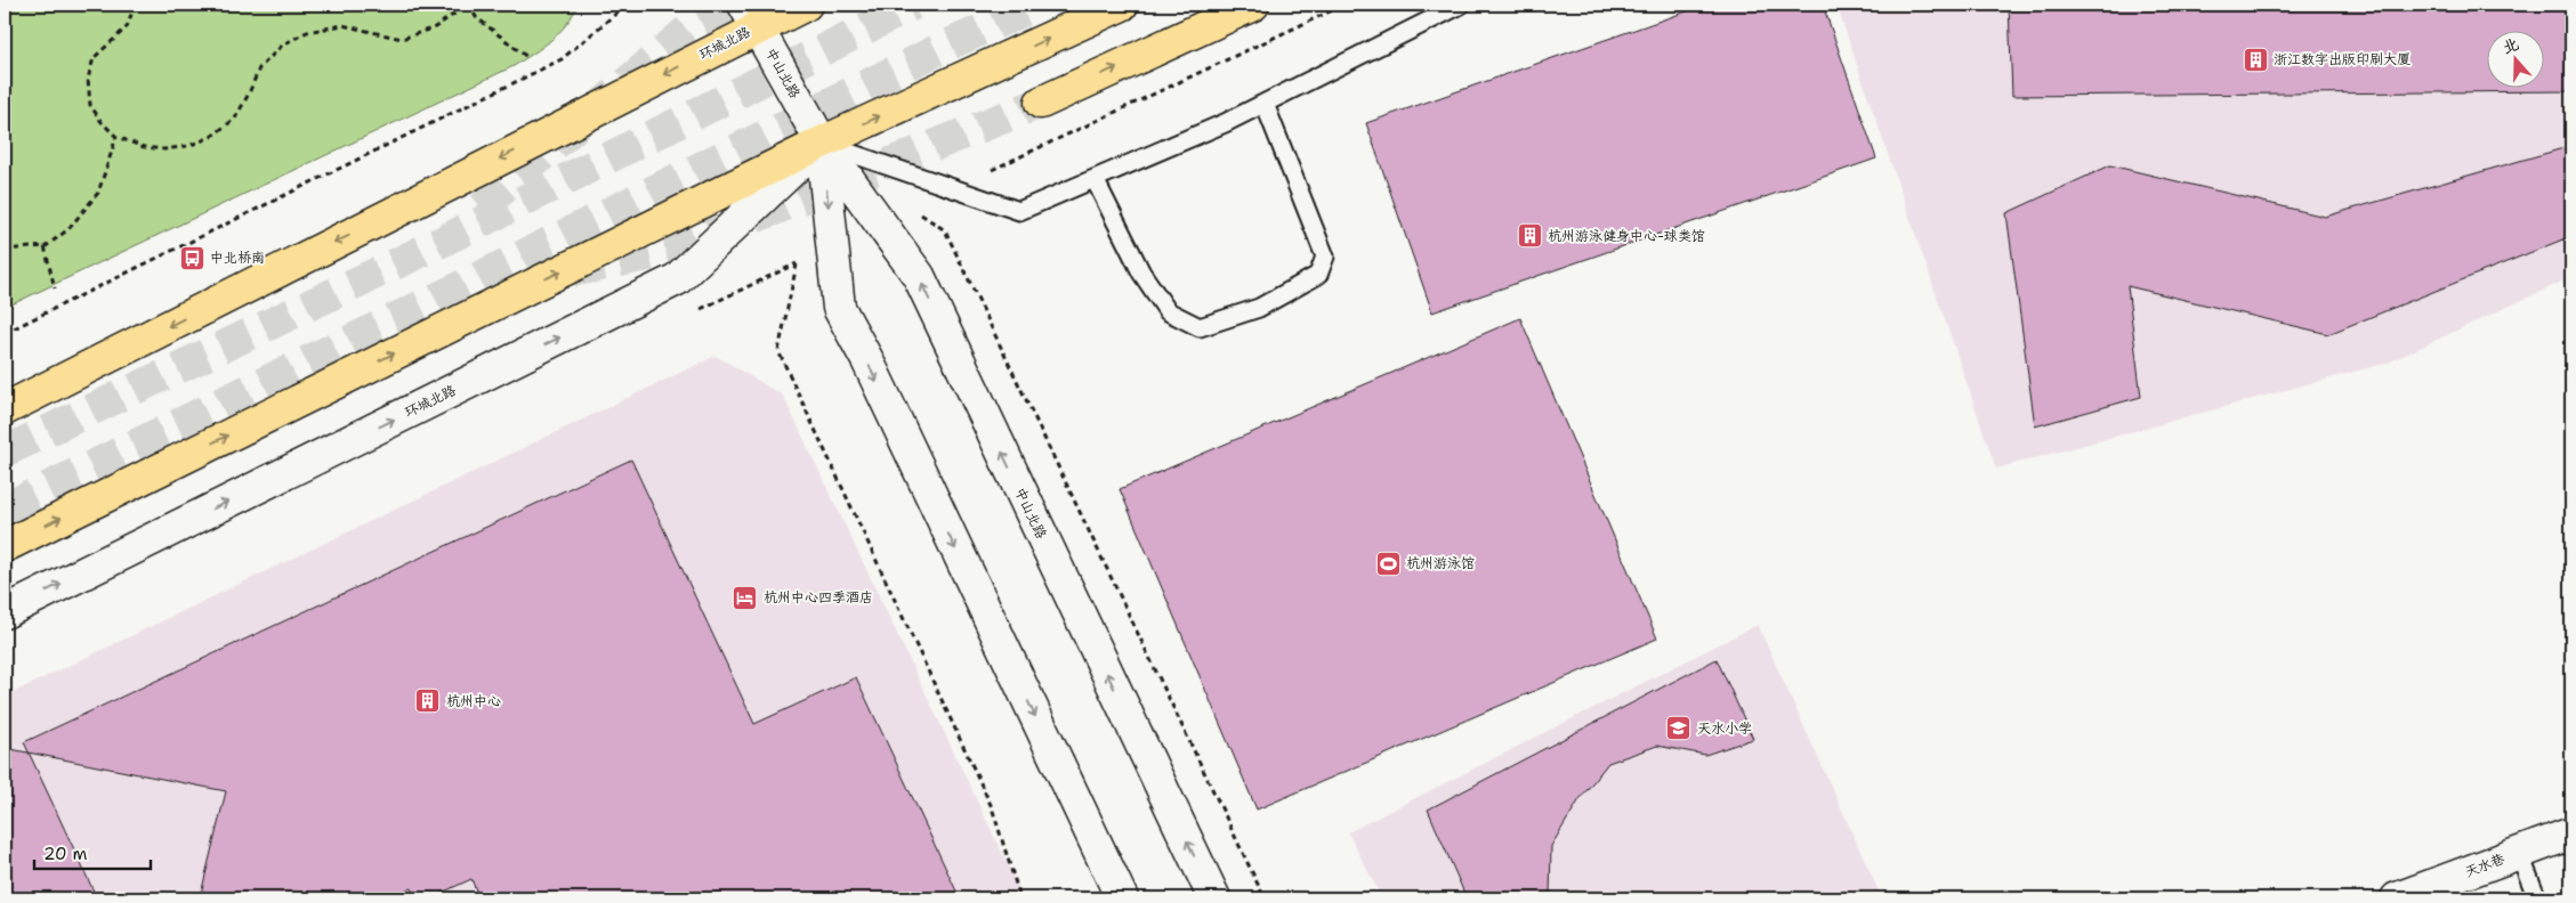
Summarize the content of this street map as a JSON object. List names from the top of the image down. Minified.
{"streets":{"main road":["环城北路","中山北路","天水巷"]},"crossings":[["环城北路","中山北路"]],"places":{"building":["浙江数字出版印刷大厦","杭州游泳健身中心-球类馆","杭州中心"],"bus stop":["中北桥南"],"sports":["杭州游泳馆"],"hotel":["杭州中心四季酒店"],"school or university":["天水小学"]},"scale_bar":"20 m","north":"top"}
